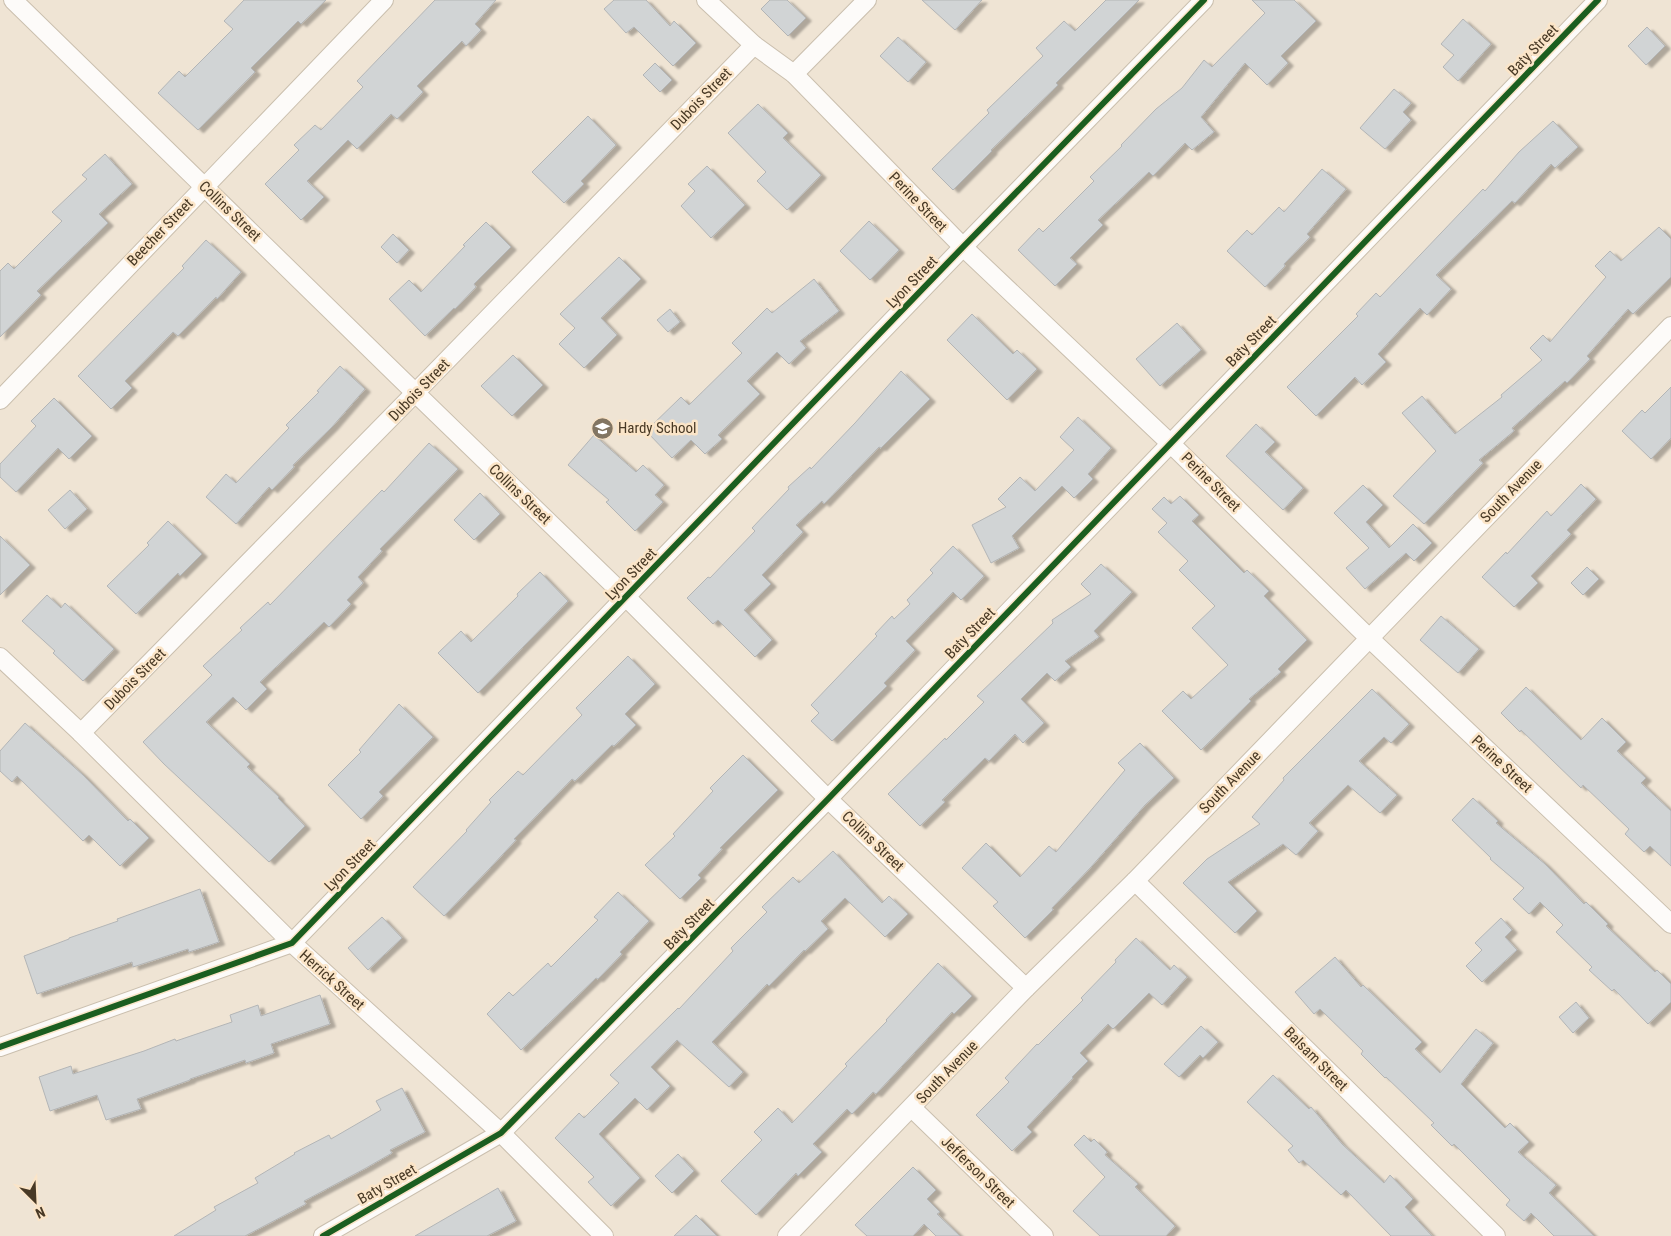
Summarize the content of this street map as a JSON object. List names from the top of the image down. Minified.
{"streets":{"street":["Baty Street","Dubois Street","Perine Street","Collins Street","Beecher Street","Lyon Street","South Avenue","Herrick Street","Balsam Street","Jefferson Street"]},"crossings":[["Baty Street","Perine Street"],["Baty Street","Collins Street"],["Baty Street","Herrick Street"],["Dubois Street","Perine Street"],["Dubois Street","Collins Street"],["Dubois Street","Herrick Street"],["Perine Street","Lyon Street"],["Perine Street","South Avenue"],["Collins Street","Beecher Street"],["Collins Street","Lyon Street"],["Collins Street","South Avenue"],["Lyon Street","Herrick Street"],["South Avenue","Balsam Street"],["South Avenue","Jefferson Street"]],"places":{"school or university":["Hardy School"]},"north":"bottom right"}
